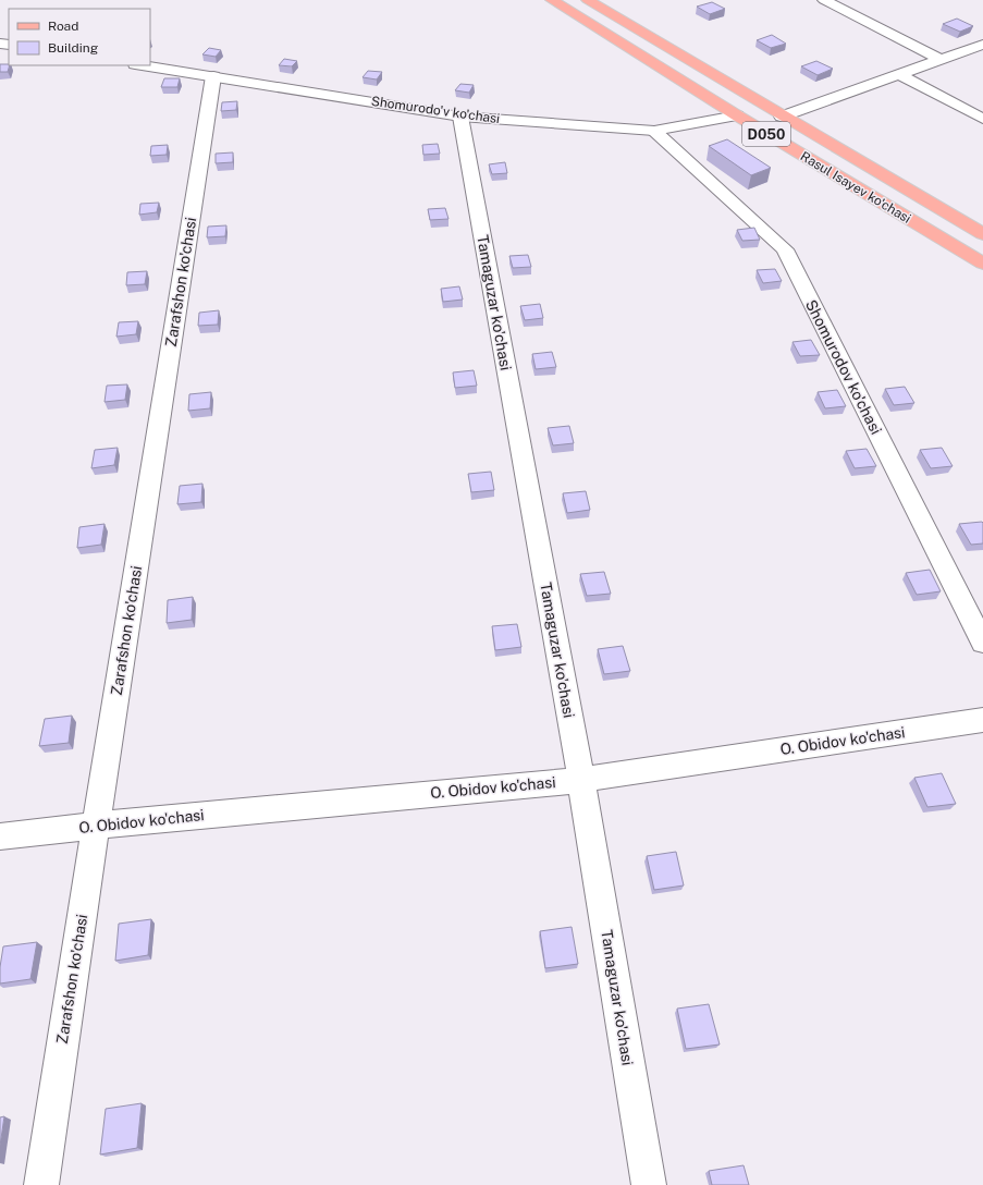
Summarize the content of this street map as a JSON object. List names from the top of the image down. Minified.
{"streets":{"main road":["D050","Rasul Isayev ko'chasi"],"street":["Shomurodo'v ko'chasi","Zarafshon ko'chasi","Tamaguzar ko'chasi","Shomurodov ko'chasi","O. Obidov ko'chasi"]},"crossings":[["Shomurodo'v ko'chasi","Rasul Isayev ko'chasi"],["Shomurodo'v ko'chasi","Zarafshon ko'chasi"],["Shomurodo'v ko'chasi","Tamaguzar ko'chasi"],["Shomurodo'v ko'chasi","Shomurodov ko'chasi"],["Zarafshon ko'chasi","O. Obidov ko'chasi"],["Tamaguzar ko'chasi","O. Obidov ko'chasi"]],"legend":["Road","Building"]}
